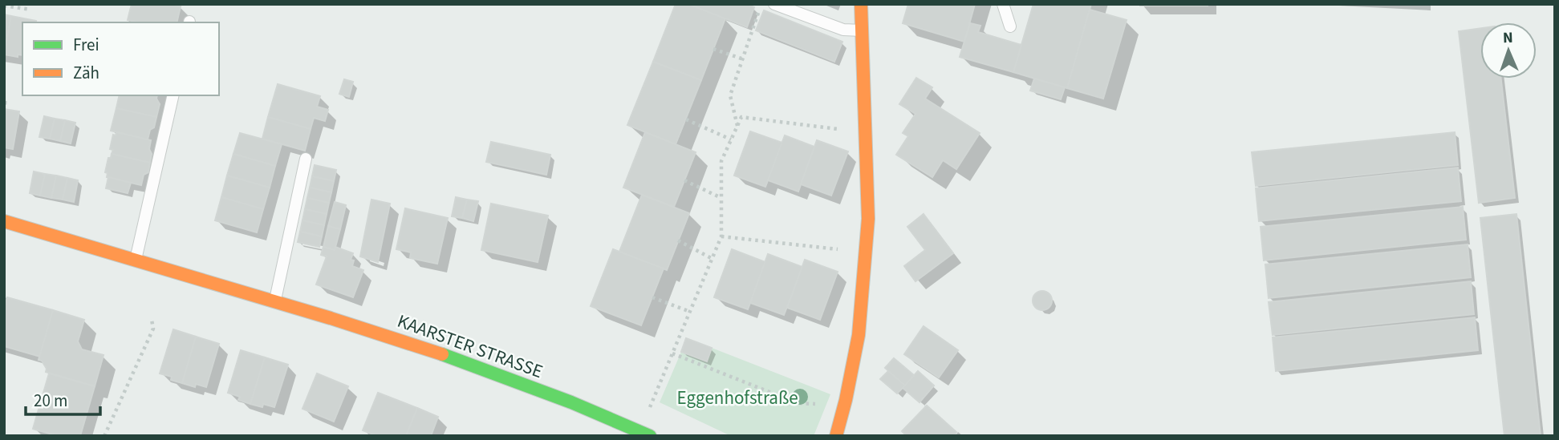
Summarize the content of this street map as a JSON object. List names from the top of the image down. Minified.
{"streets":{"main road":["KAARSTER STRASSE"]},"parks":["Eggenhofstraße"],"legend":["Frei","Zäh"],"scale_bar":"20 m","north":"top"}
